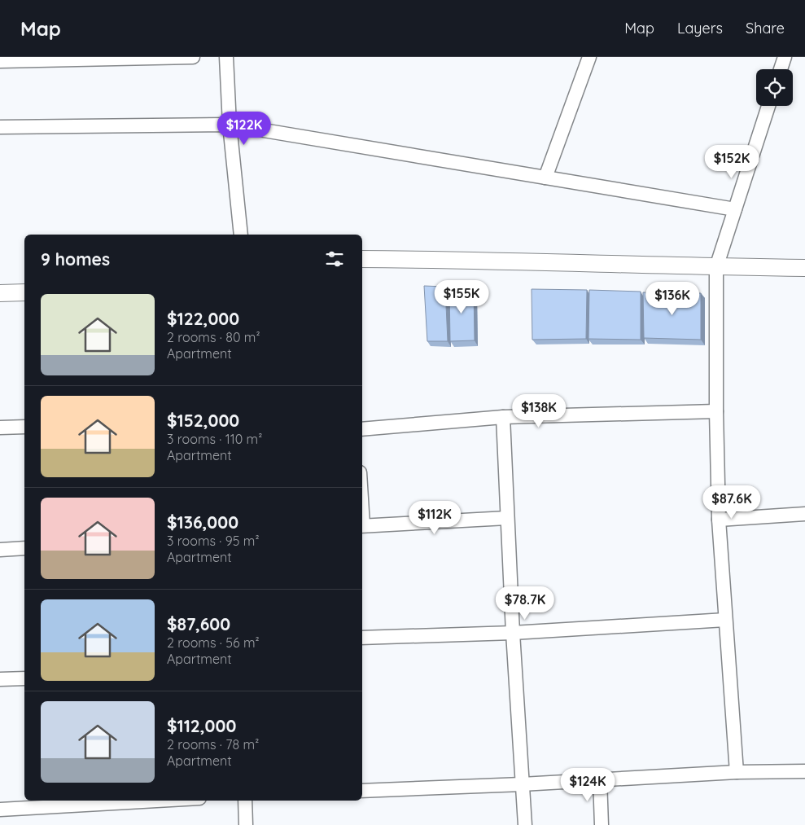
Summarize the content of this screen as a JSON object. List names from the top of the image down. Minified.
{"page":{"header":"Map","nav":["Map","Layers","Share"],"price":["$122K","$152K","$155K","$136K","$138K","$87.6K","$112K","$78.7K","$124K"],"heading":"9 homes","list":[{"name":"$122,000","note":"2 rooms · 80 m² · Apartment"},{"name":"$152,000","note":"3 rooms · 110 m² · Apartment"},{"name":"$136,000","note":"3 rooms · 95 m² · Apartment"},{"name":"$87,600","note":"2 rooms · 56 m² · Apartment"},{"name":"$112,000","note":"2 rooms · 78 m² · Apartment"}]}}
